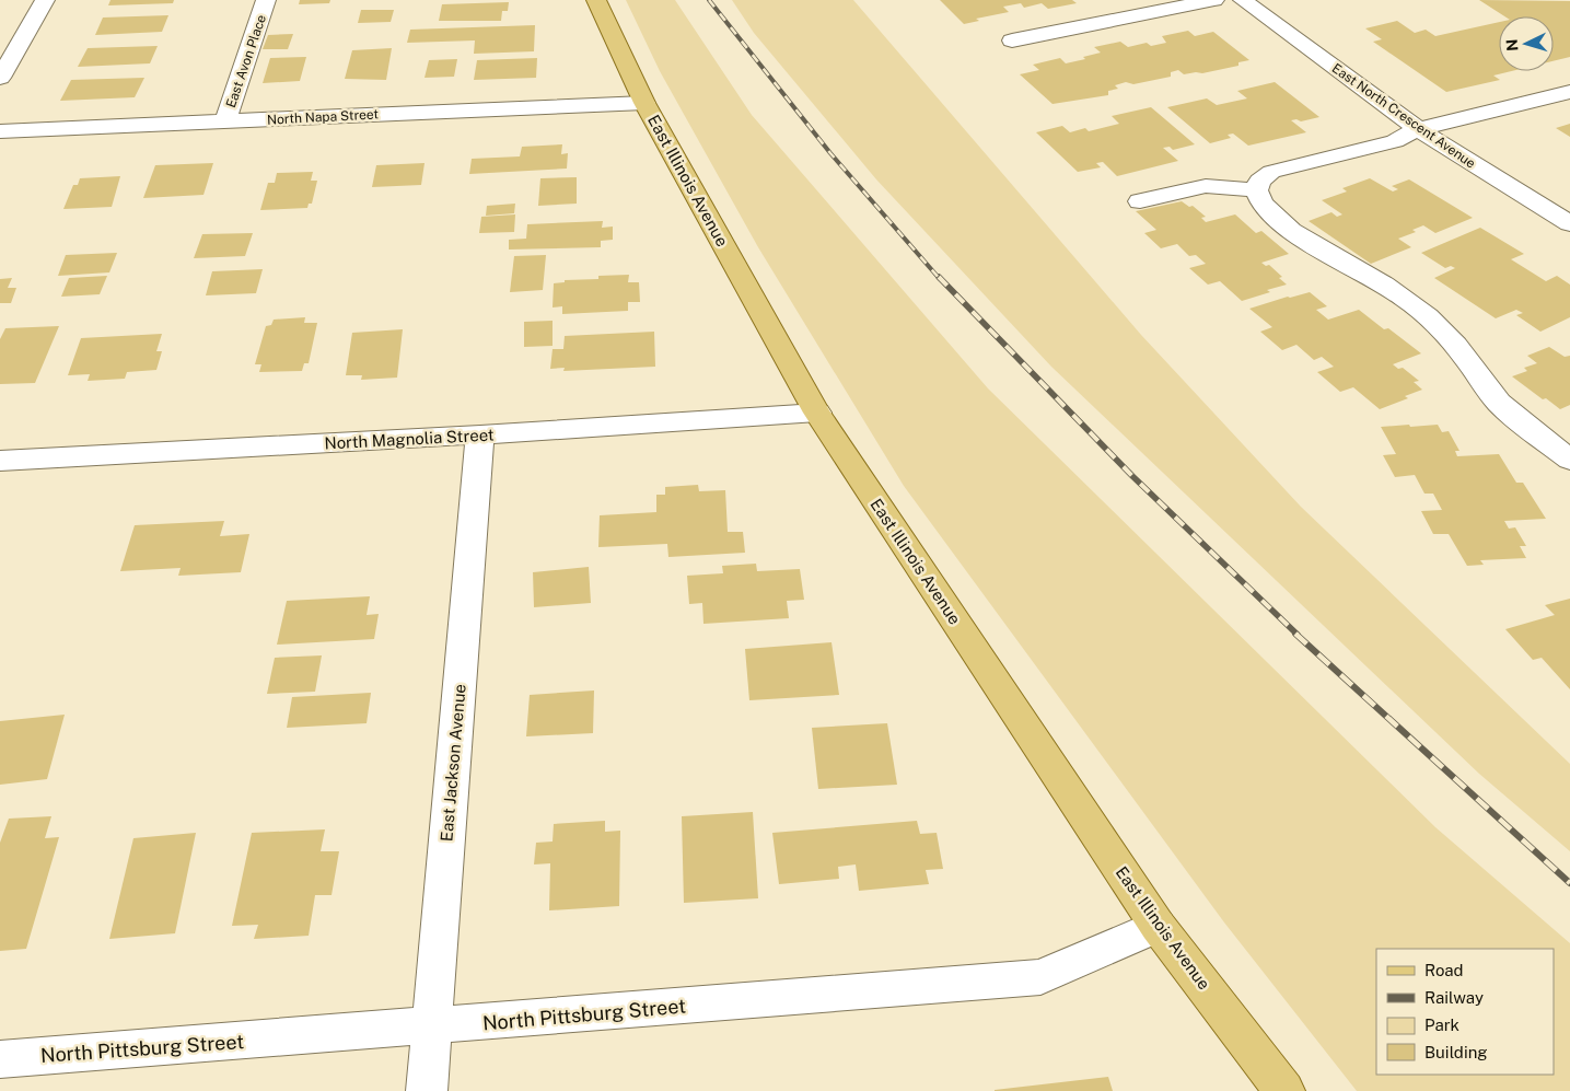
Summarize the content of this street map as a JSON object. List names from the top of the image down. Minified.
{"streets":{"main road":["East Illinois Avenue"],"street":["East Avon Place","East North Crescent Avenue","North Napa Street","North Magnolia Street","East Jackson Avenue","North Pittsburg Street"]},"crossings":[["East Avon Place","North Napa Street"],["North Napa Street","East Illinois Avenue"],["East Illinois Avenue","North Magnolia Street"],["East Illinois Avenue","North Pittsburg Street"],["North Magnolia Street","East Jackson Avenue"],["East Jackson Avenue","North Pittsburg Street"]],"legend":["Road","Railway","Park","Building"],"north":"left"}
